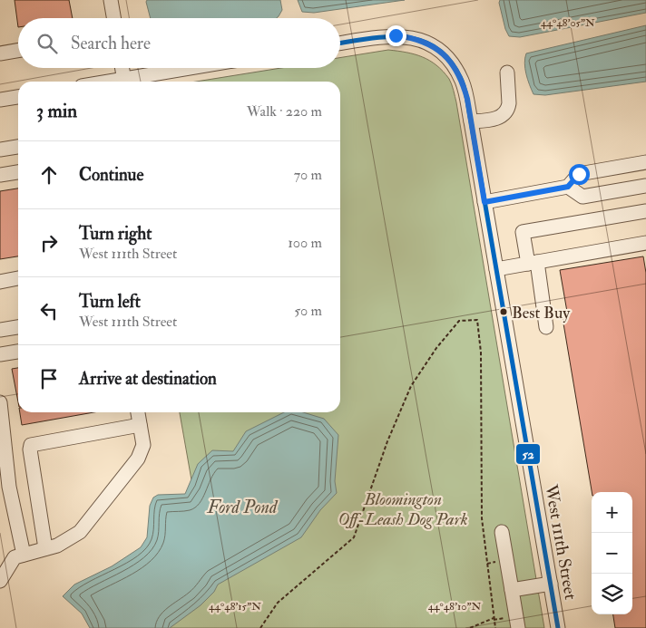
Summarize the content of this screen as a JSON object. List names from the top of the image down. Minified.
{"streets":{"street":["West 111th Street"]},"water":["Ford Pond"],"parks":["Bloomington Off-Leash Dog Park"],"places":["Best Buy"],"lines":["transit line 52"],"page":{"search":"Search here","heading":["3 min","Walk · 220 m"],"list":[["Continue","70 m"],["Turn right","West 111th Street","100 m"],["Turn left","West 111th Street","50 m"],"Arrive at destination"],"map_buttons":["+","−"]},"coordinates":["44°48'05\"N","44°48'15\"N","44°48'10\"N"]}
